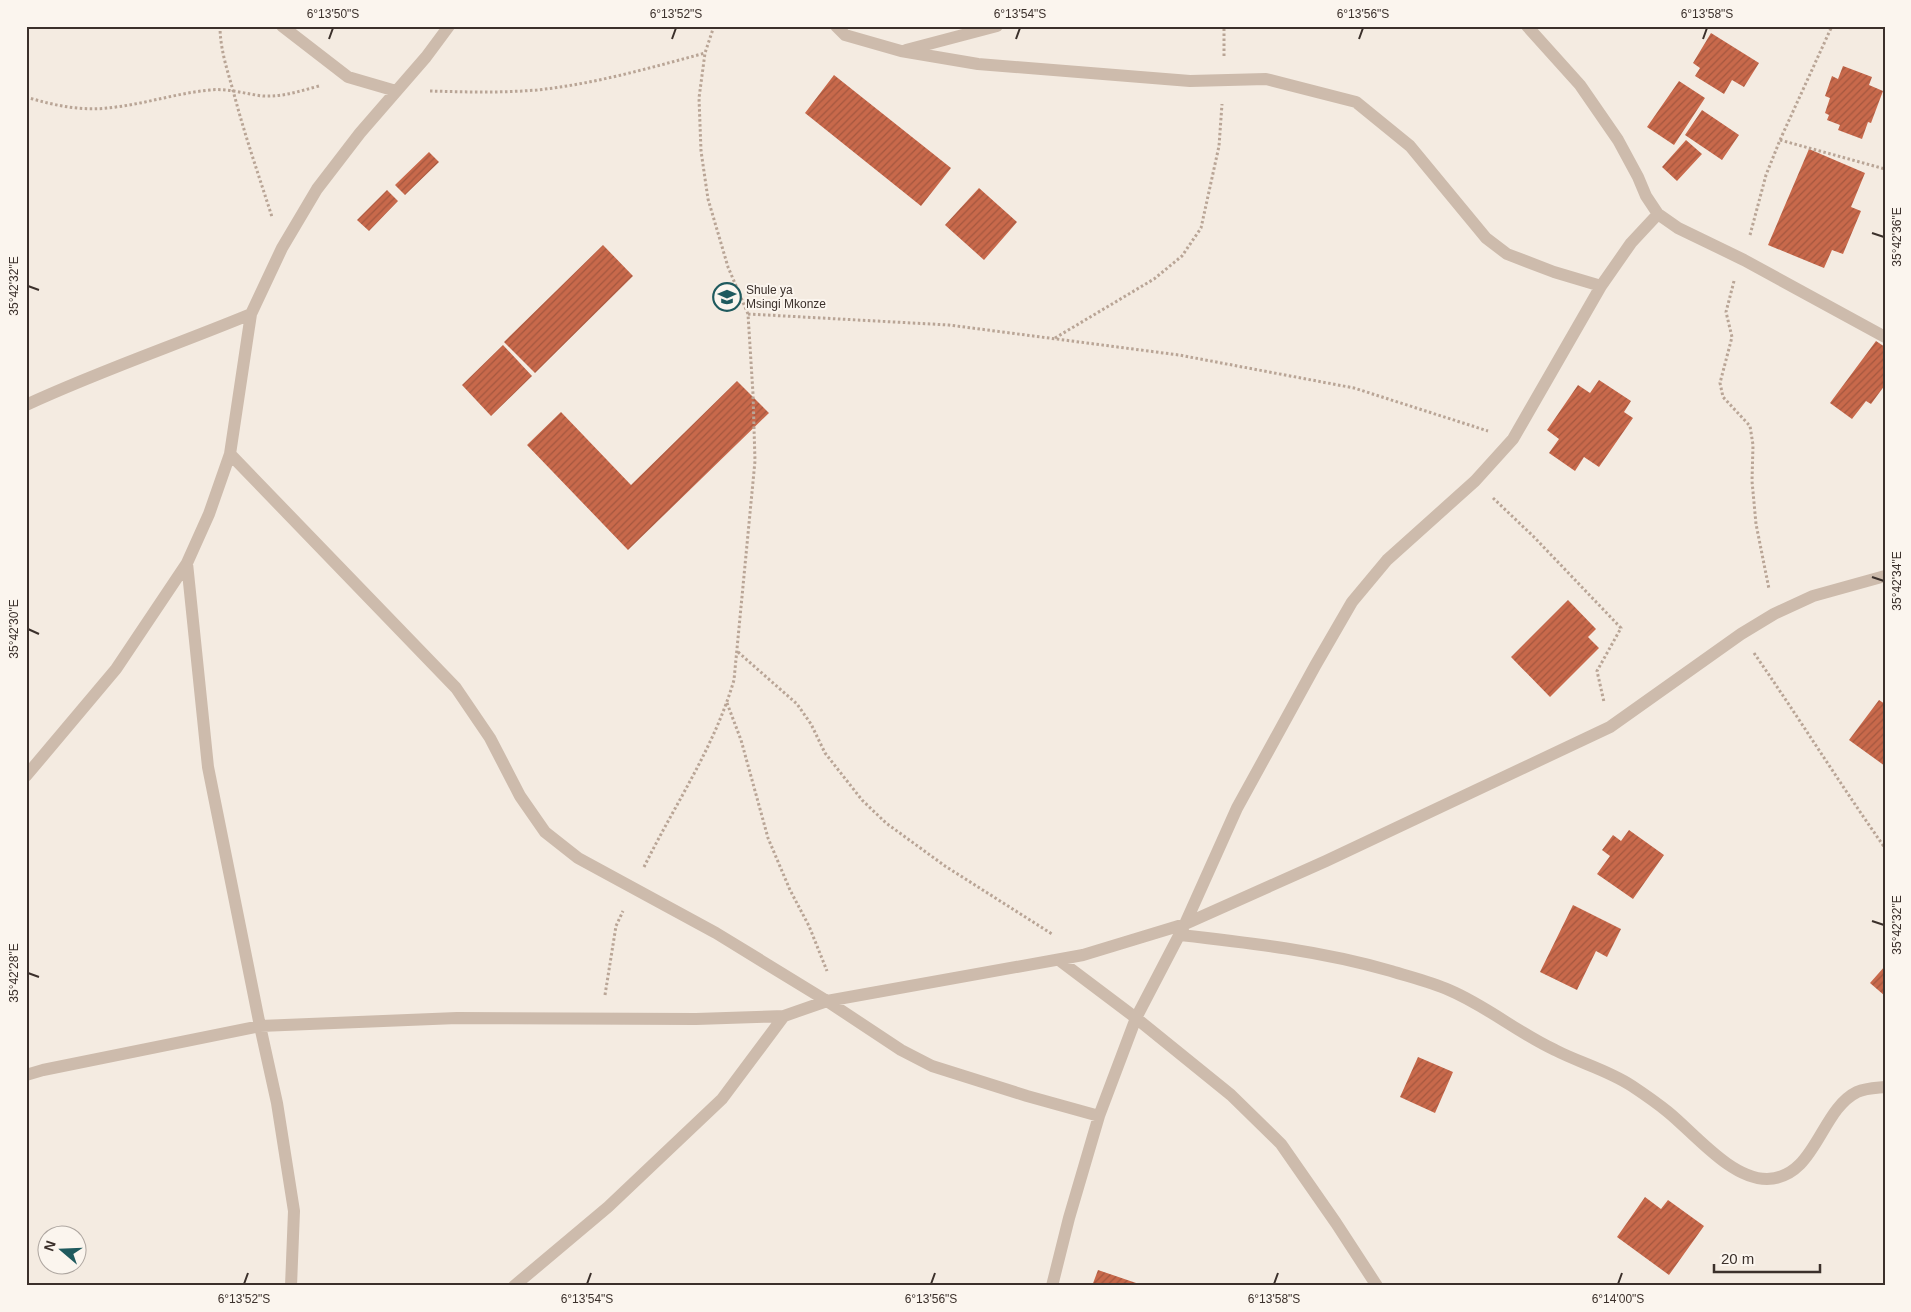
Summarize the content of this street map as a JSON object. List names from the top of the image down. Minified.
{"places":{"school or university":["Shule ya Msingi Mkonze"]},"scale_bar":"20 m","north":"left","coordinates":["6°13'50\"S","6°13'52\"S","6°13'54\"S","6°13'56\"S","6°13'58\"S","35°42'36\"E","35°42'32\"E","35°42'34\"E","35°42'30\"E","35°42'28\"E","6°14'00\"S"]}
